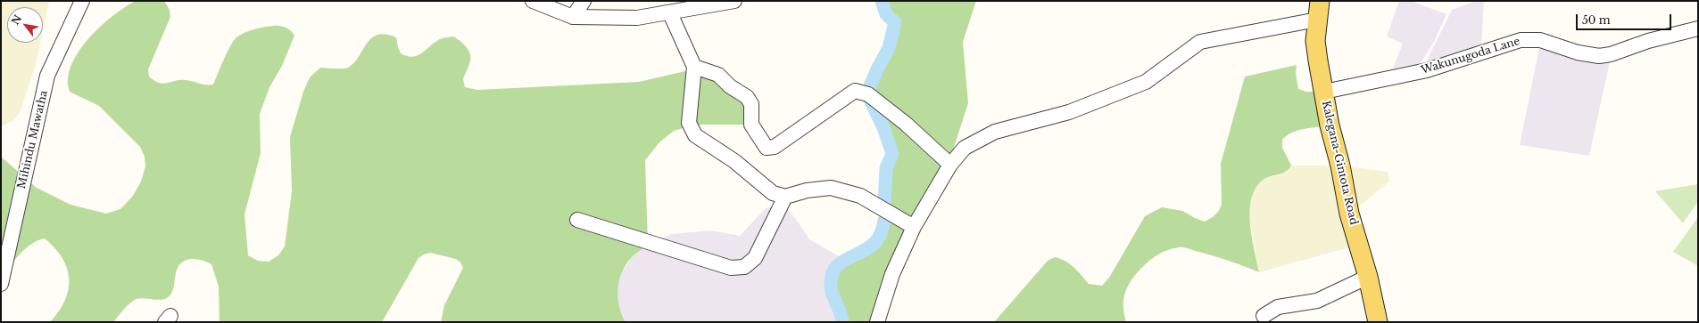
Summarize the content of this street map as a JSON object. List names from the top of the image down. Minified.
{"streets":{"main road":["Kalegana-Gintota Road"],"street":["Wakunugoda Lane","Mihindu Mawatha"]},"crossings":[["Wakunugoda Lane","Kalegana-Gintota Road"]],"scale_bar":"50 m","north":"top left"}
